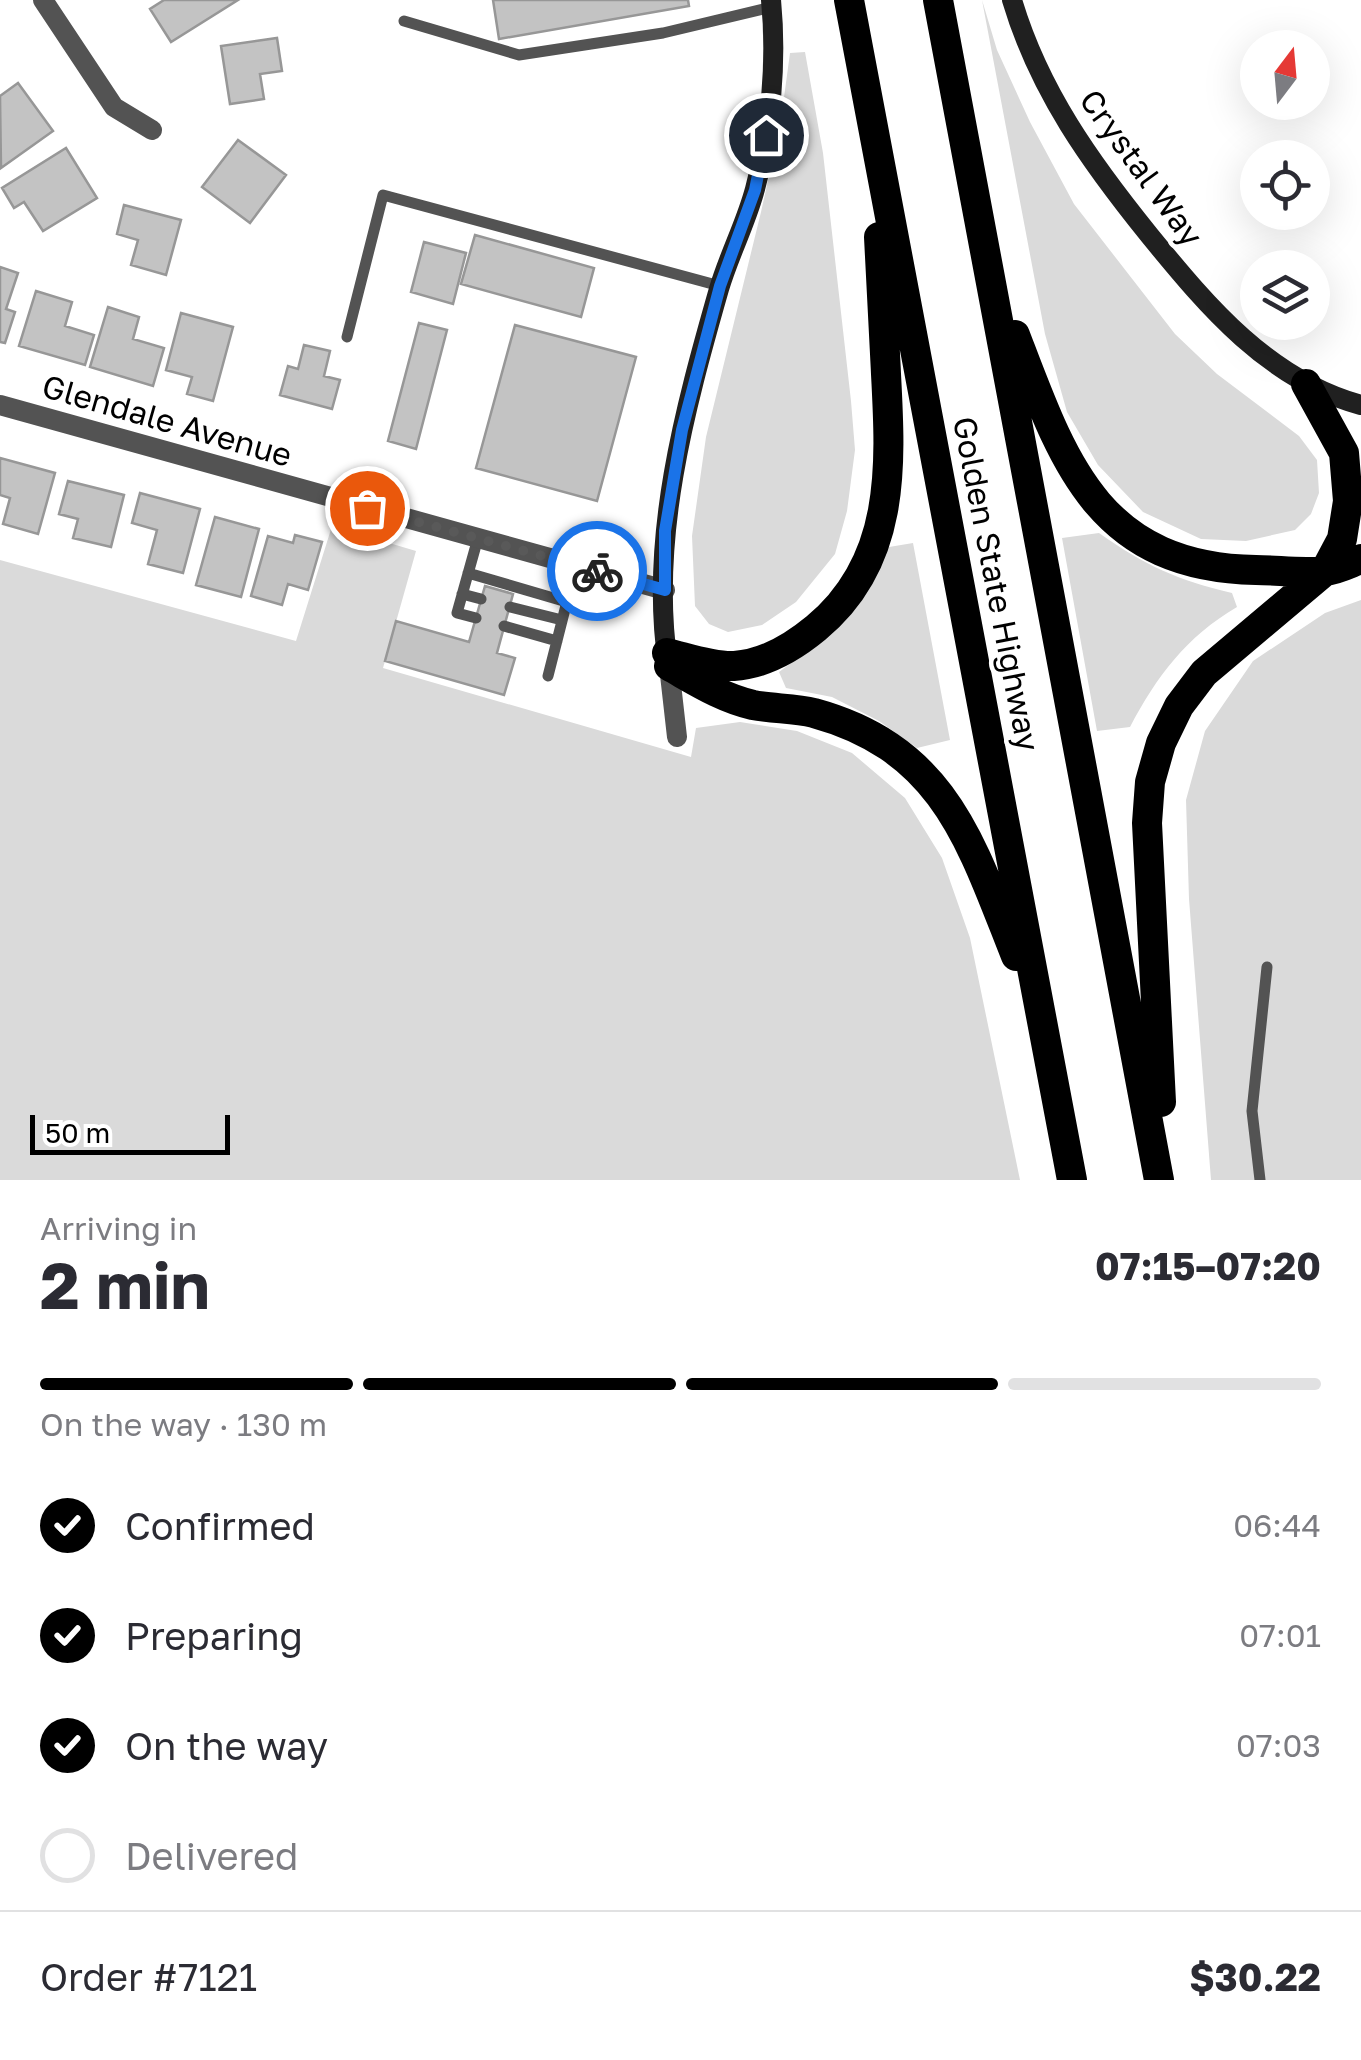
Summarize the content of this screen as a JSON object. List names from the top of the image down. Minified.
{"streets":{"highway":["Golden State Highway"],"street":["Crystal Way","Glendale Avenue"]},"scale_bar":"50 m","north":"top","page":{"scale":"50 m","heading":["2 min","Arriving in","07:15–07:20"],"panel":["Order #7121","$30.22"],"bar":"On the way · 130 m","list":[["Confirmed","06:44"],["Preparing","07:01"],["On the way","07:03"],"Delivered"]}}
